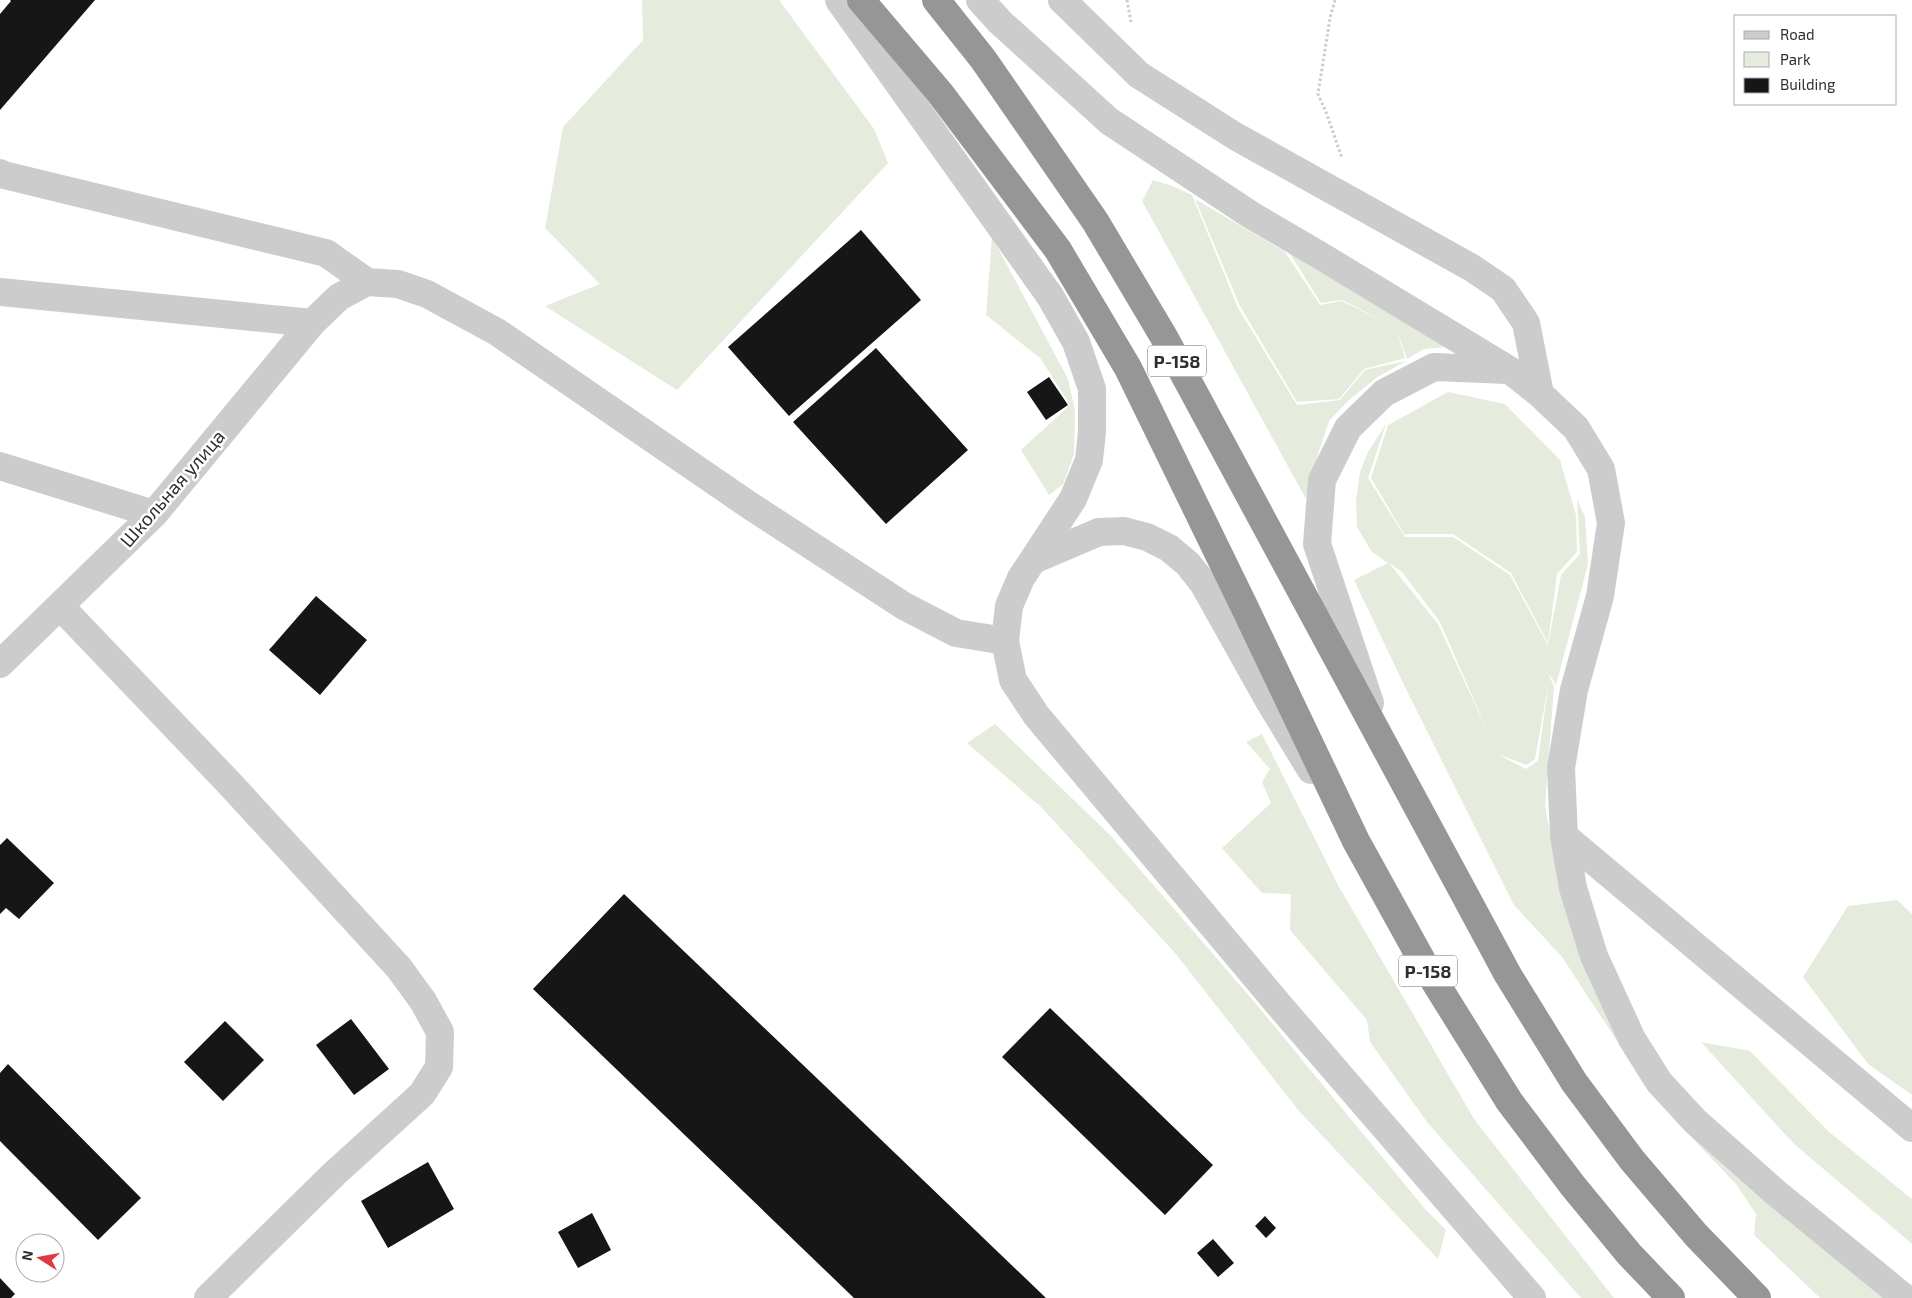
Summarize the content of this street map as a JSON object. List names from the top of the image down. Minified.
{"streets":{"highway":["Р-158"],"street":["Школьная улица"]},"legend":["Road","Park","Building"],"north":"left"}
